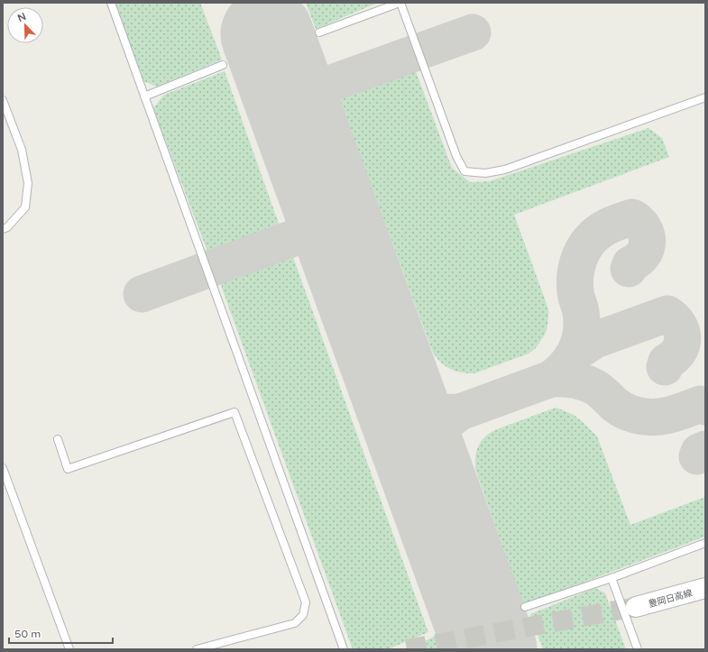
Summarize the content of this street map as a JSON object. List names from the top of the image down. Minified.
{"streets":{"main road":["豊岡日高線"]},"scale_bar":"50 m","north":"top left"}
